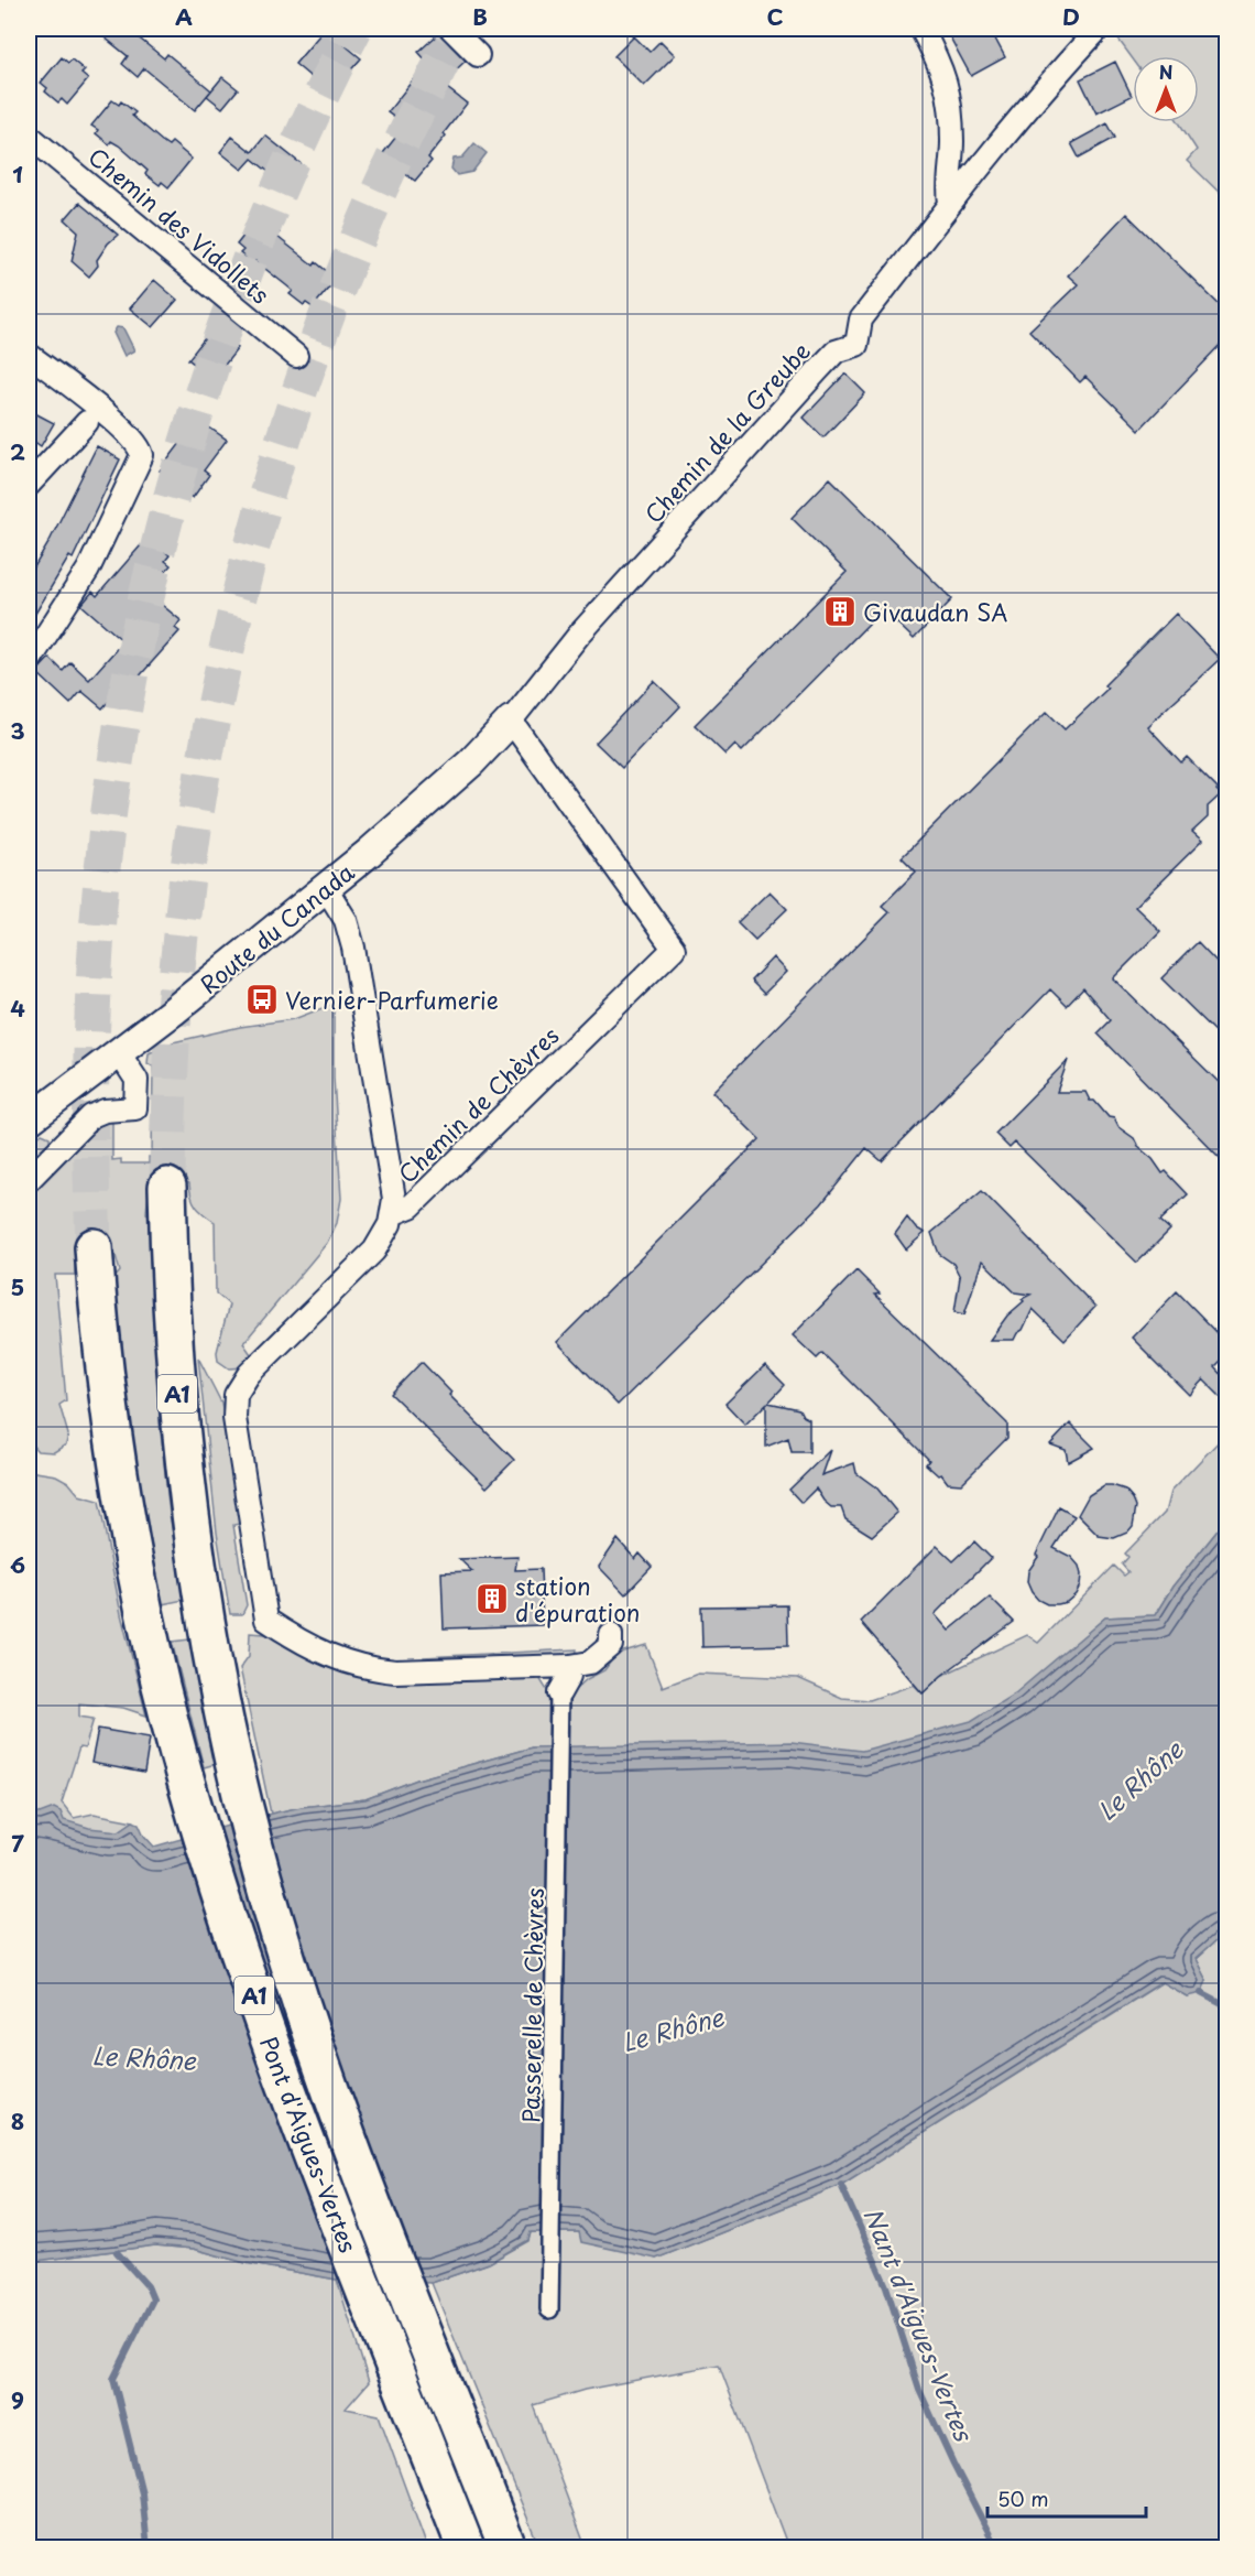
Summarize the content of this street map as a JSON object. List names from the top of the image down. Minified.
{"streets":{"highway":["A1","Pont d'Aigues-Vertes"],"street":["Chemin des Vidollets","Chemin de la Greube","Route du Canada","Chemin de Chèvres","Passerelle de Chèvres"]},"crossings":[["Chemin de la Greube","Route du Canada"],["Chemin de la Greube","Chemin de Chèvres"],["Route du Canada","Chemin de Chèvres"]],"water":["Le Rhône","Nant d'Aigues-Vertes"],"places":{"building":["Givaudan SA","station d'épuration"],"bus stop":["Vernier-Parfumerie"]},"scale_bar":"50 m","north":"top","grid":{"columns":["A","B","C","D"],"rows":["1","2","3","4","5","6","7","8","9"]}}
